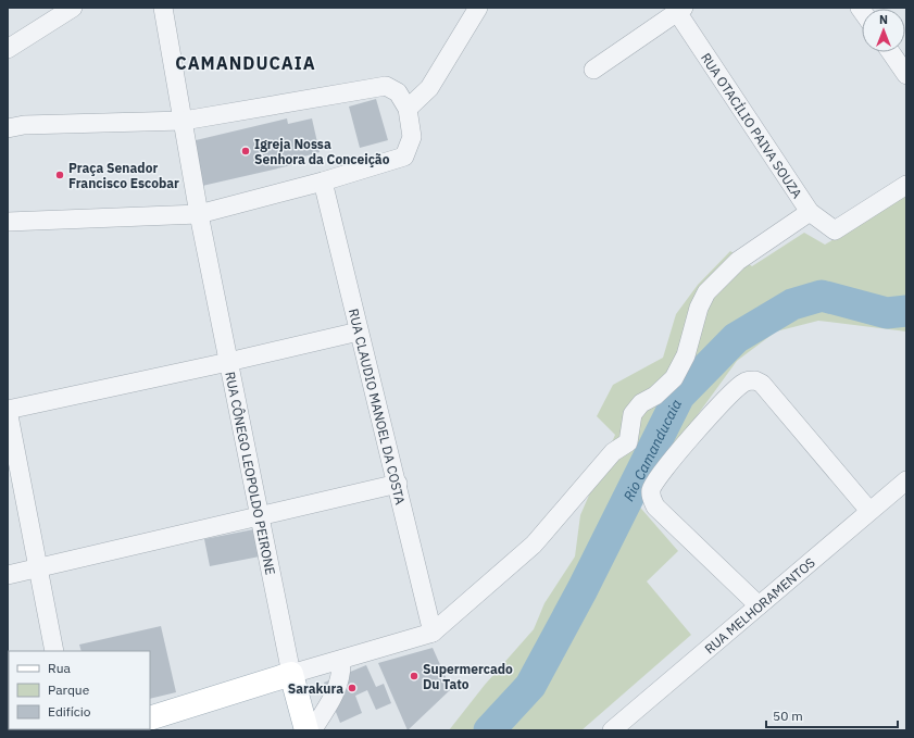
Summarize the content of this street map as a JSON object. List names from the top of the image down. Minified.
{"streets":{"main road":["RUA CÔNEGO LEOPOLDO PEIRONE"],"street":["RUA OTACÍLIO PAIVA SOUZA","RUA CLAUDIO MANOEL DA COSTA","RUA MELHORAMENTOS"]},"districts":["CAMANDUCAIA"],"water":["Rio Camanducaia"],"places":["Igreja Nossa Senhora da Conceição","Praça Senador Francisco Escobar","Supermercado Du Tato","Sarakura"],"legend":["Rua","Parque","Edifício"],"scale_bar":"50 m","north":"top"}
